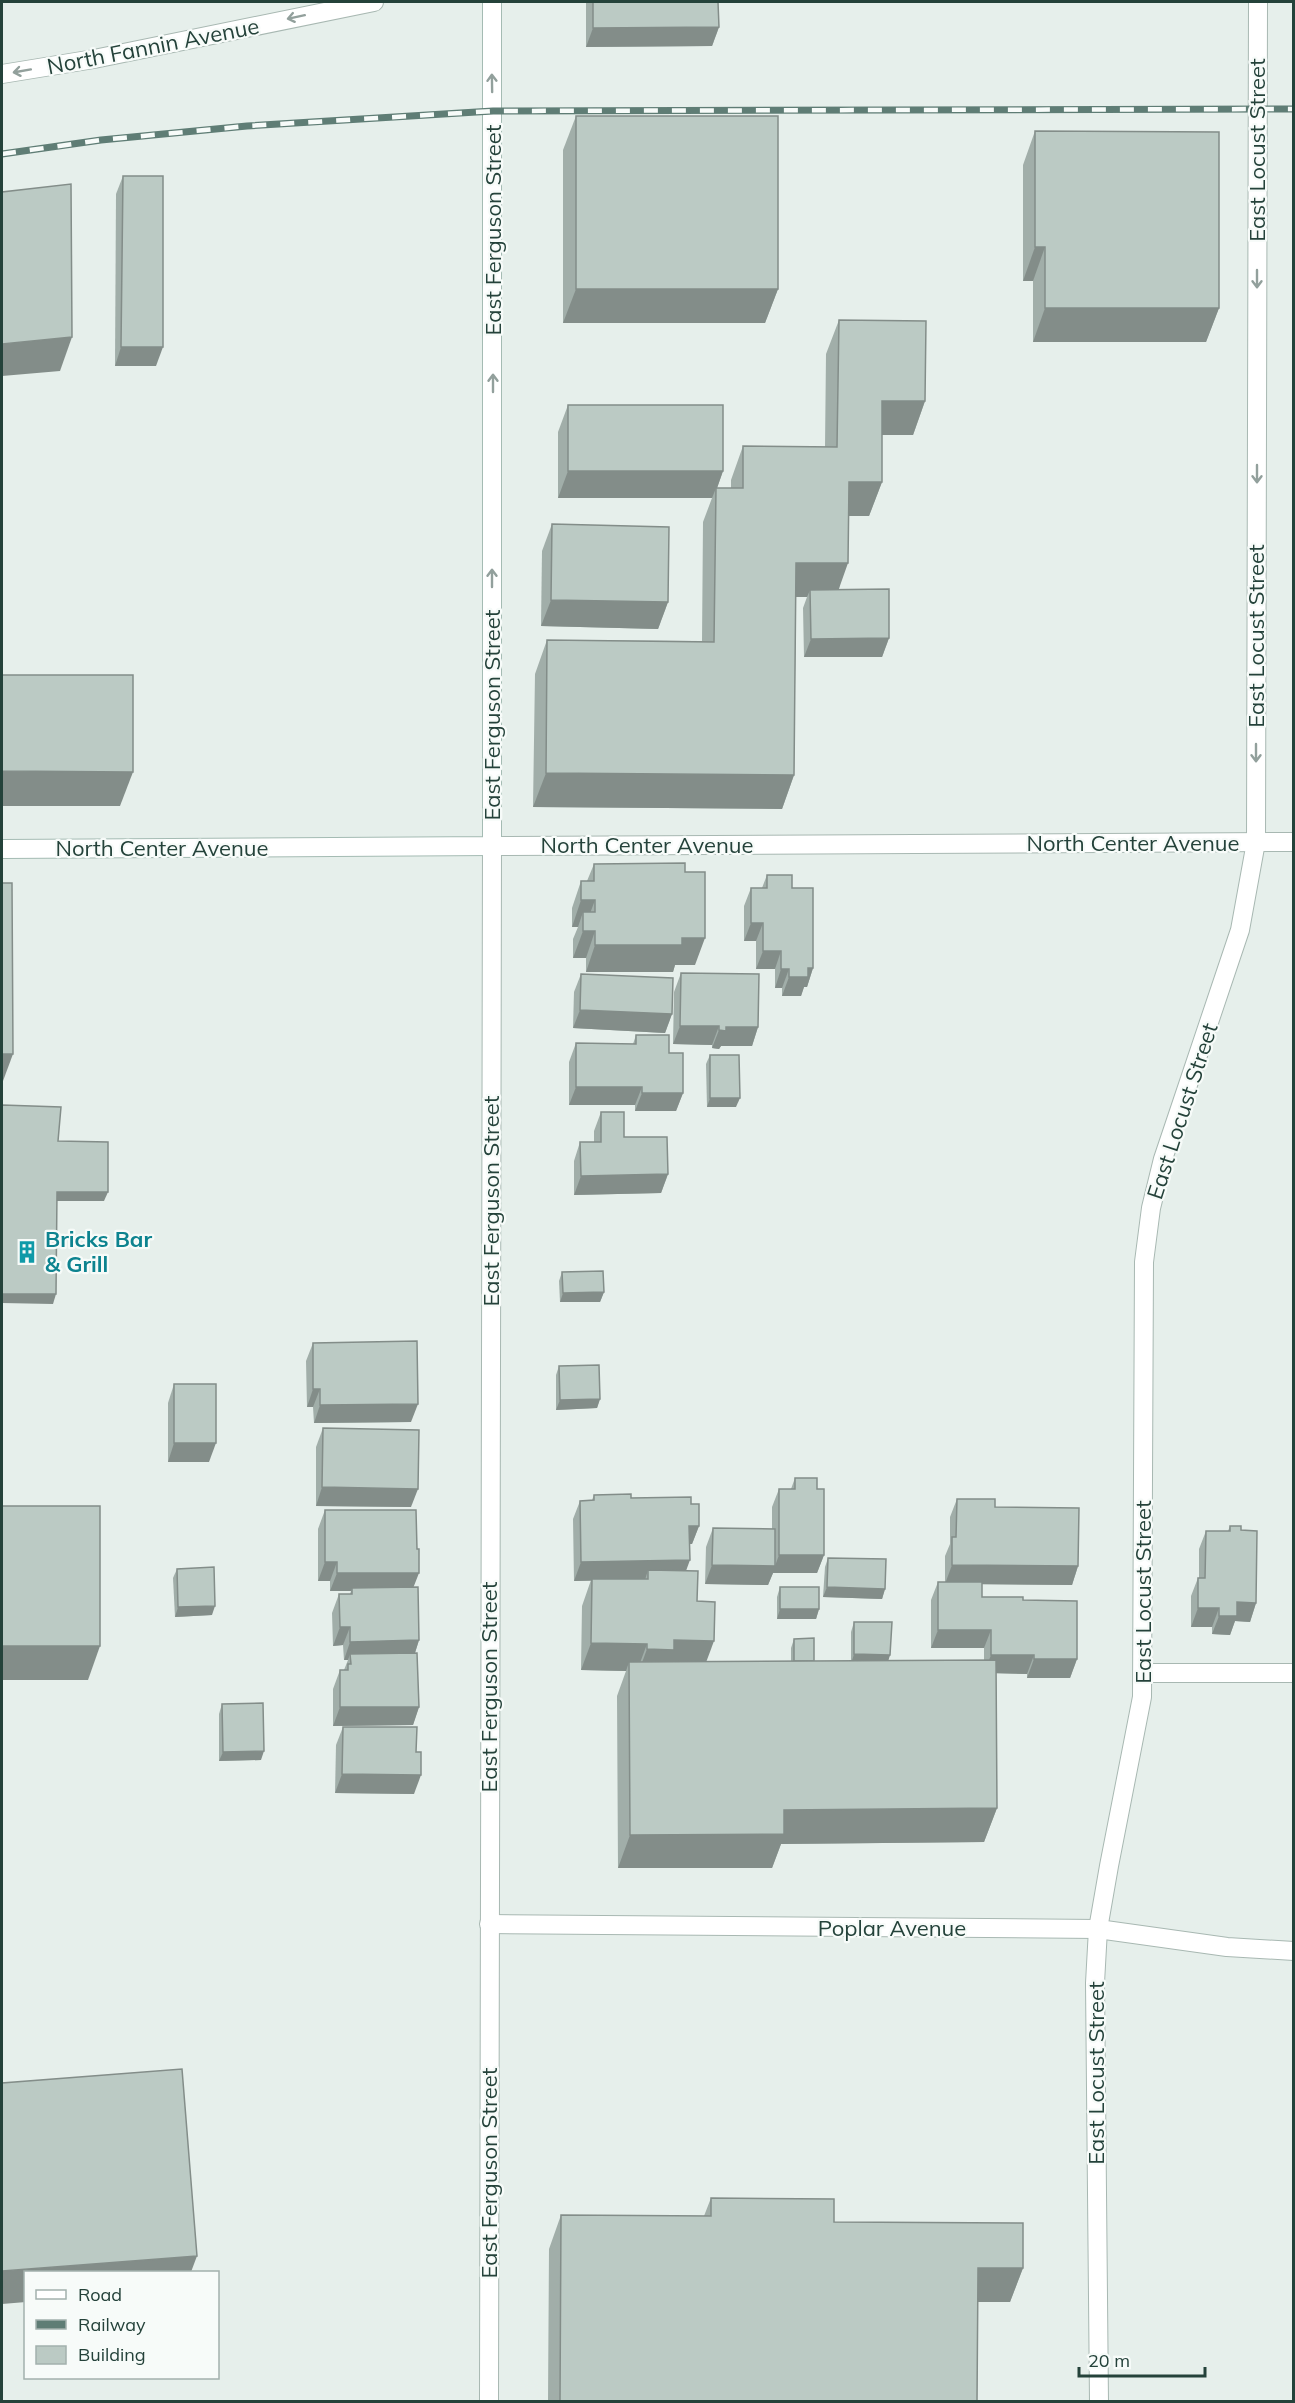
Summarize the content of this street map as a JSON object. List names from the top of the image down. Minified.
{"streets":{"street":["North Fannin Avenue","East Locust Street","East Ferguson Street","North Center Avenue","Poplar Avenue"]},"crossings":[["East Locust Street","North Center Avenue"],["East Locust Street","Poplar Avenue"],["East Ferguson Street","North Center Avenue"],["East Ferguson Street","Poplar Avenue"]],"one_way":["North Fannin Avenue","East Ferguson Street"],"places":{"building":["Bricks Bar & Grill"]},"legend":["Road","Railway","Building"],"scale_bar":"20 m"}
